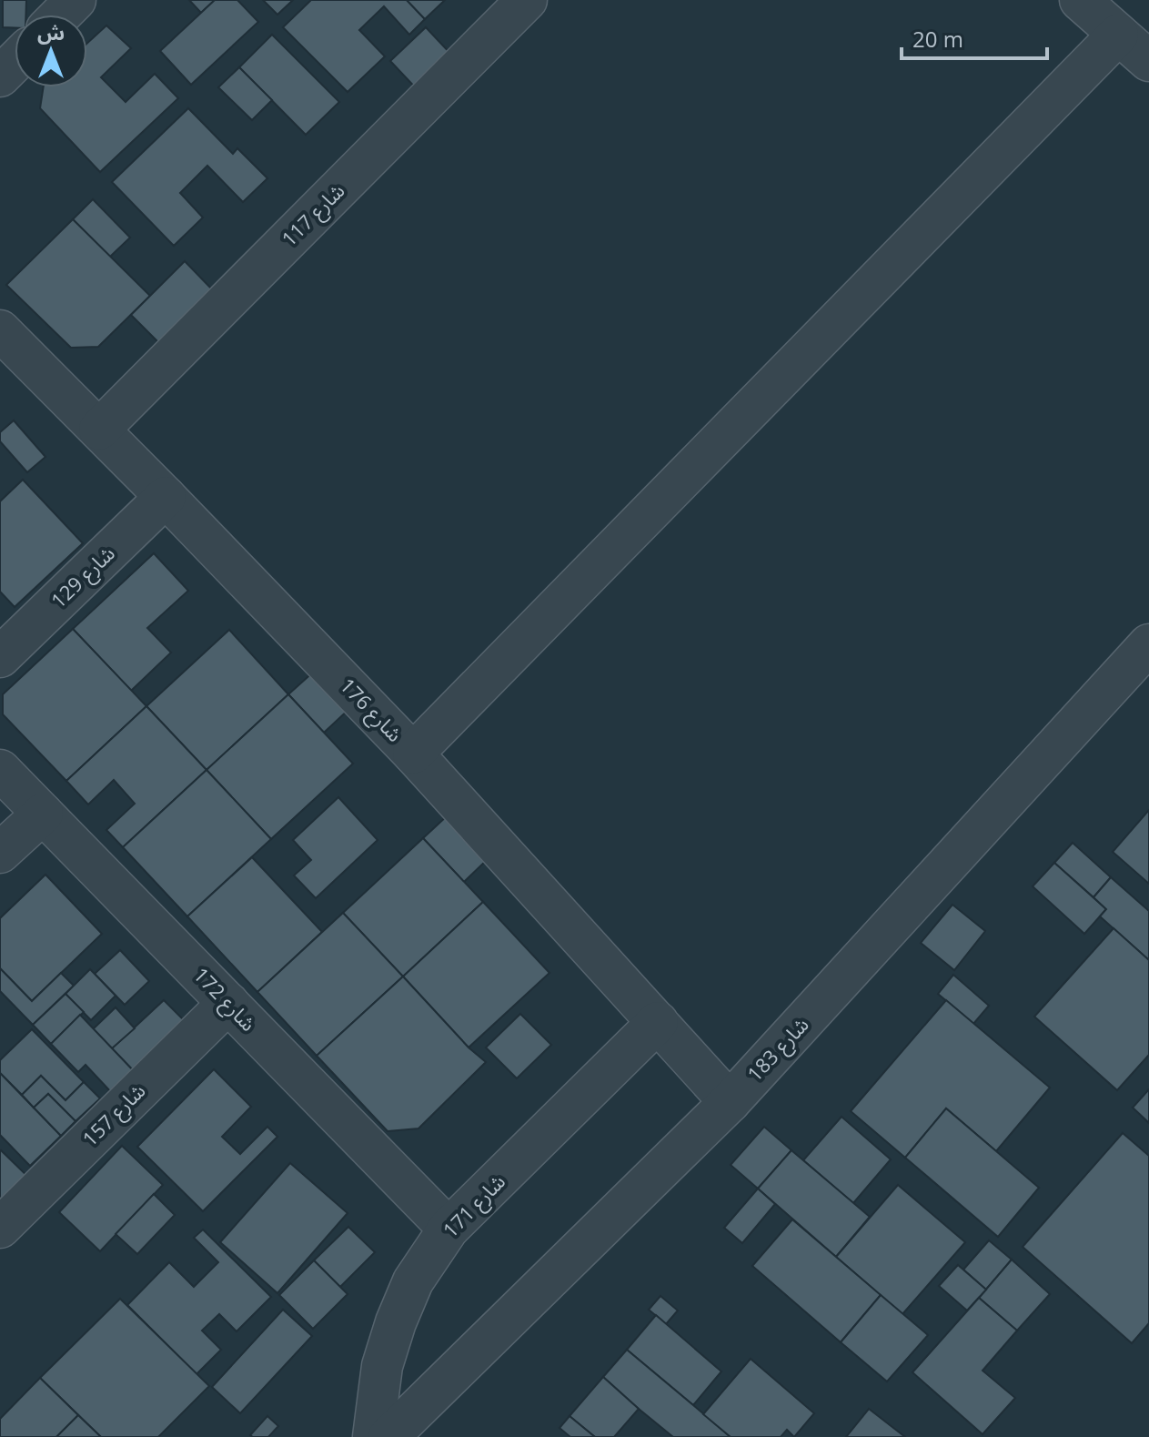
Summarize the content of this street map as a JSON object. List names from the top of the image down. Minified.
{"streets":{"street":["شارع 117","شارع 129","شارع 176","شارع 172","شارع 183","شارع 157","شارع 171"]},"crossings":[["شارع 117","شارع 176"],["شارع 129","شارع 176"],["شارع 176","شارع 183"],["شارع 176","شارع 171"],["شارع 172","شارع 157"],["شارع 172","شارع 171"]],"scale_bar":"20 m","north":"top"}
